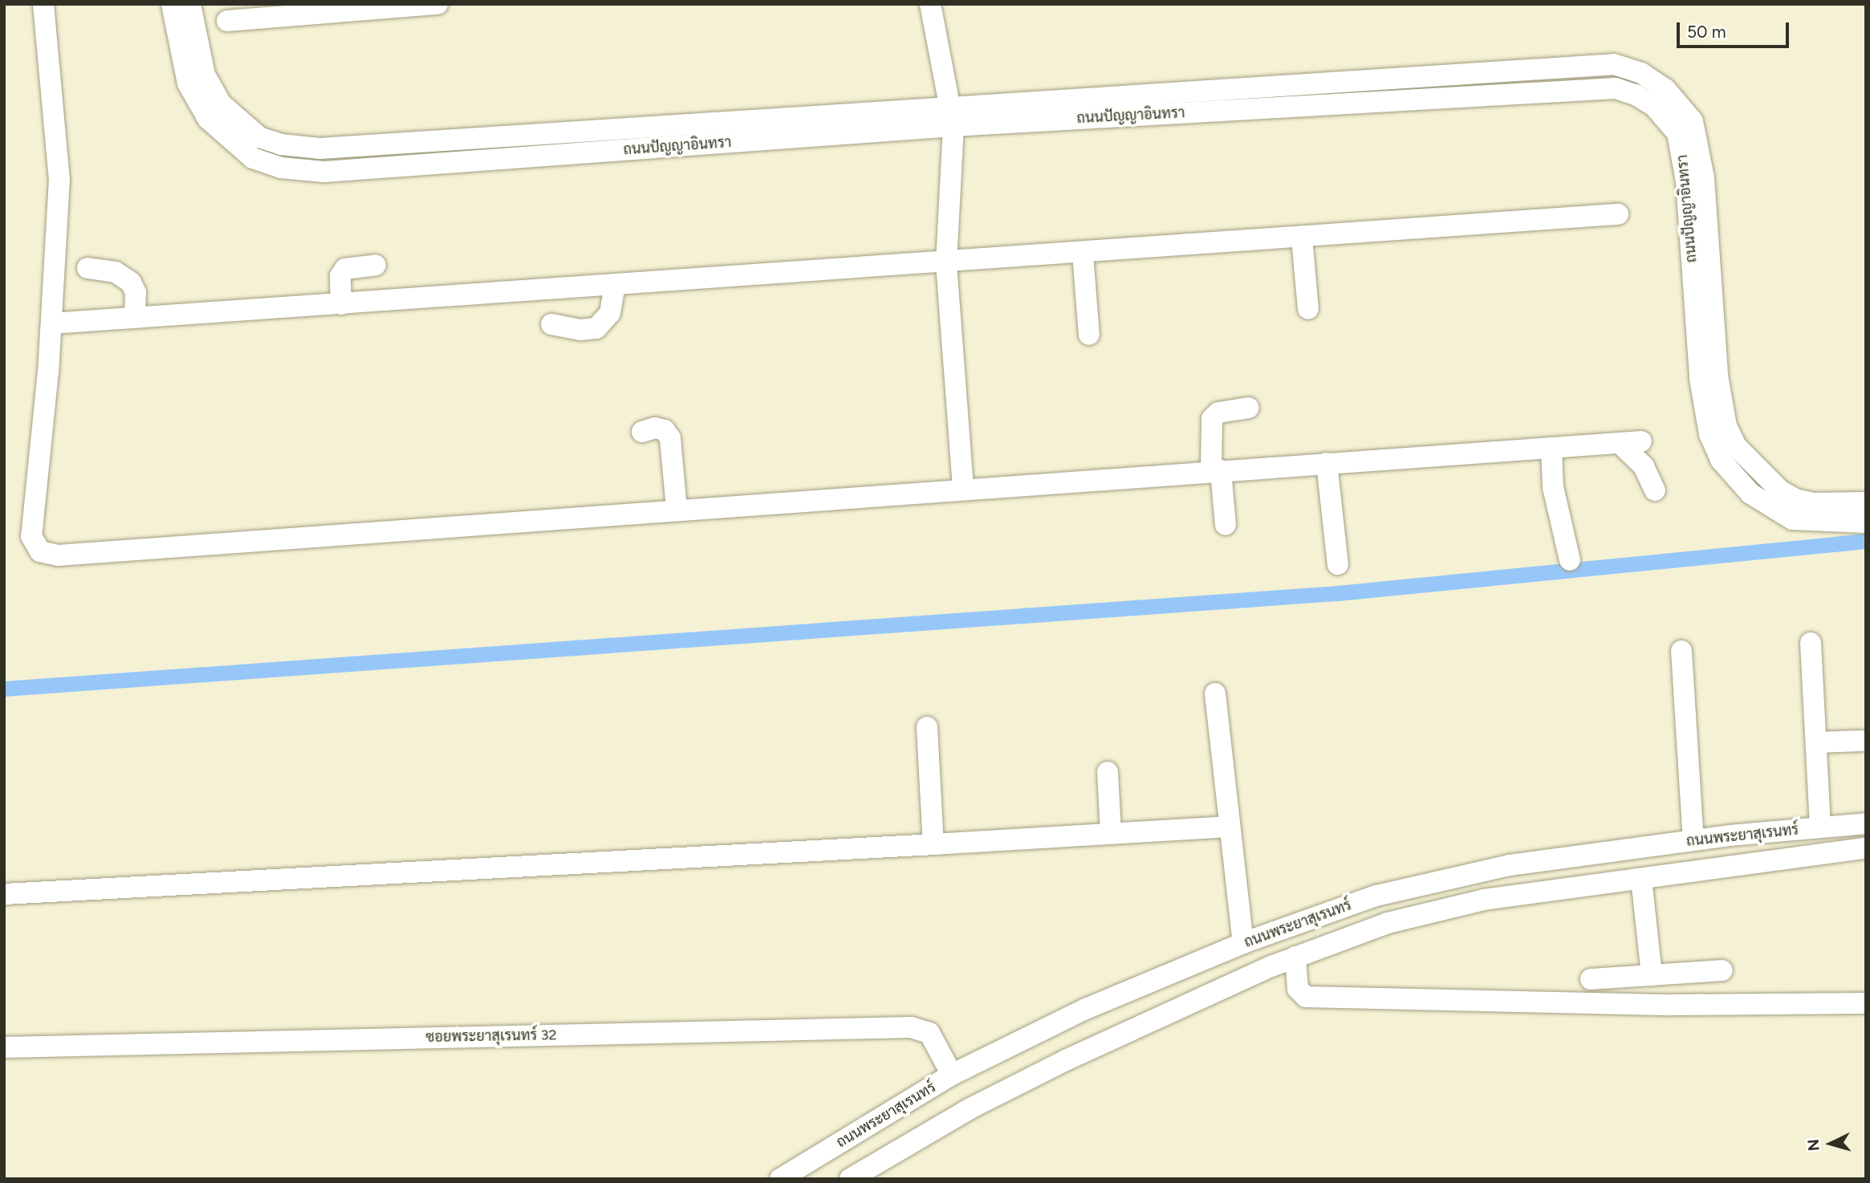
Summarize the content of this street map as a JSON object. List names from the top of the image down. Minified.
{"streets":{"street":["ถนนปัญญาอินทรา","ถนนพระยาสุเรนทร์","ซอยพระยาสุเรนทร์ 32"]},"crossings":[["ถนนพระยาสุเรนทร์","ซอยพระยาสุเรนทร์ 32"]],"scale_bar":"50 m","north":"left"}
